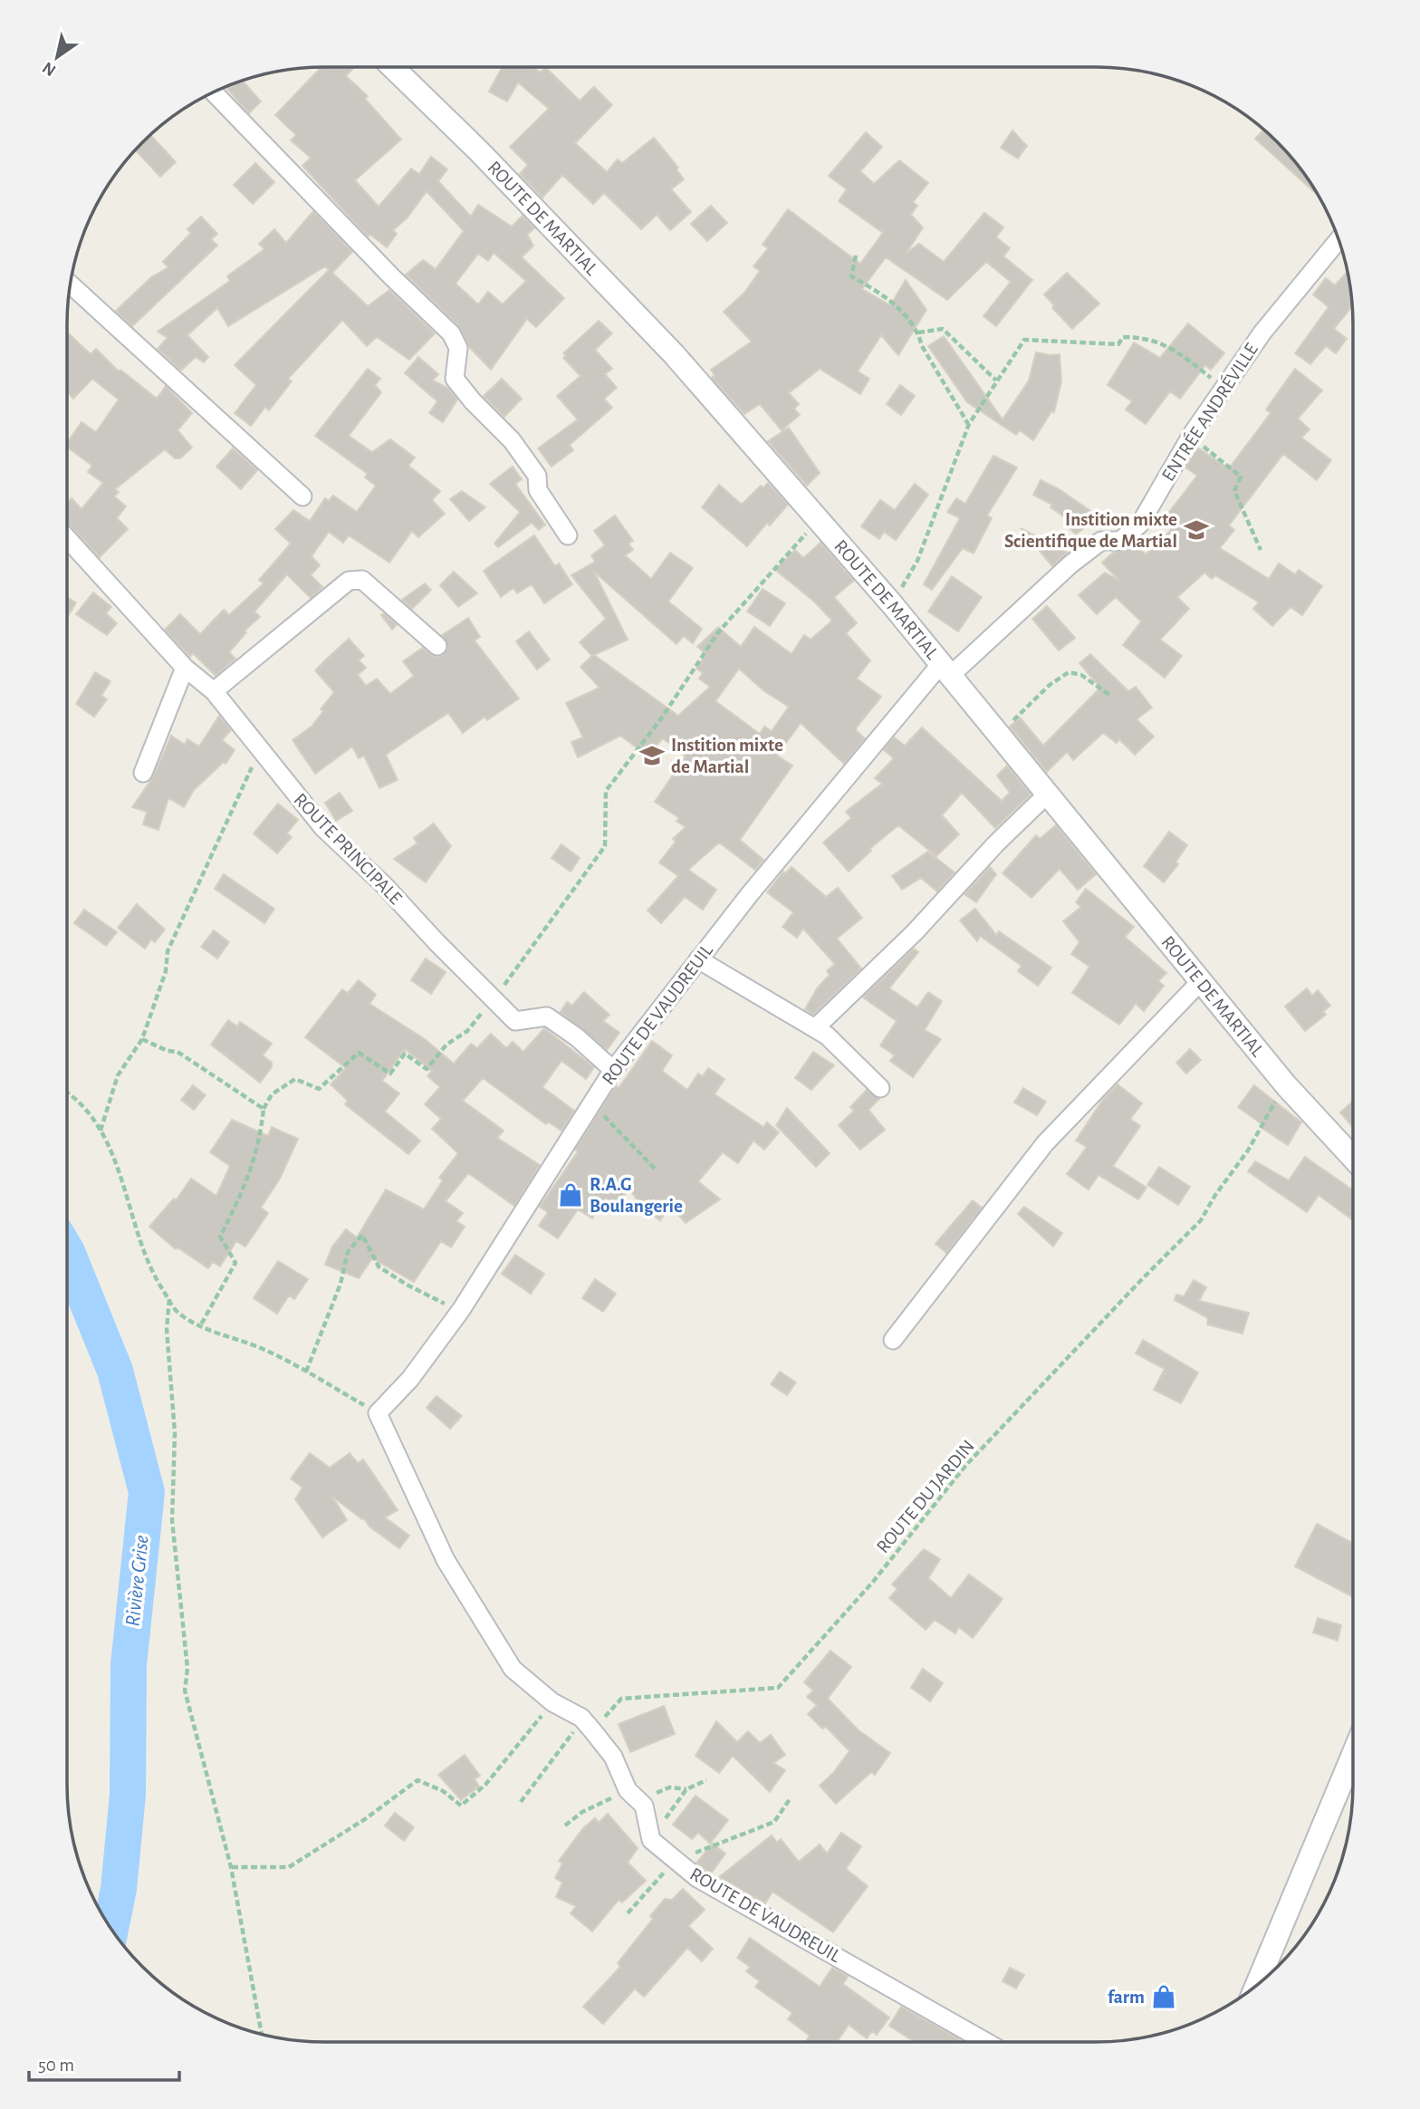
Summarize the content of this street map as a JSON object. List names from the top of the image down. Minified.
{"streets":{"street":["ROUTE DE MARTIAL","ENTRÉE ANDRÉVILLE","ROUTE PRINCIPALE","ROUTE DE VAUDREUIL"],"path":["ROUTE DU JARDIN"]},"crossings":[["ROUTE DE MARTIAL","ENTRÉE ANDRÉVILLE"],["ROUTE DE MARTIAL","ROUTE DE VAUDREUIL"],["ROUTE DE MARTIAL","ROUTE DU JARDIN"],["ENTRÉE ANDRÉVILLE","ROUTE DE VAUDREUIL"],["ROUTE PRINCIPALE","ROUTE DE VAUDREUIL"]],"water":["Rivière Grise"],"places":{"school or university":["Instition mixte Scientifique de Martial","Instition mixte de Martial"],"shop":["R.A.G Boulangerie","farm"]},"scale_bar":"50 m","north":"bottom left"}
